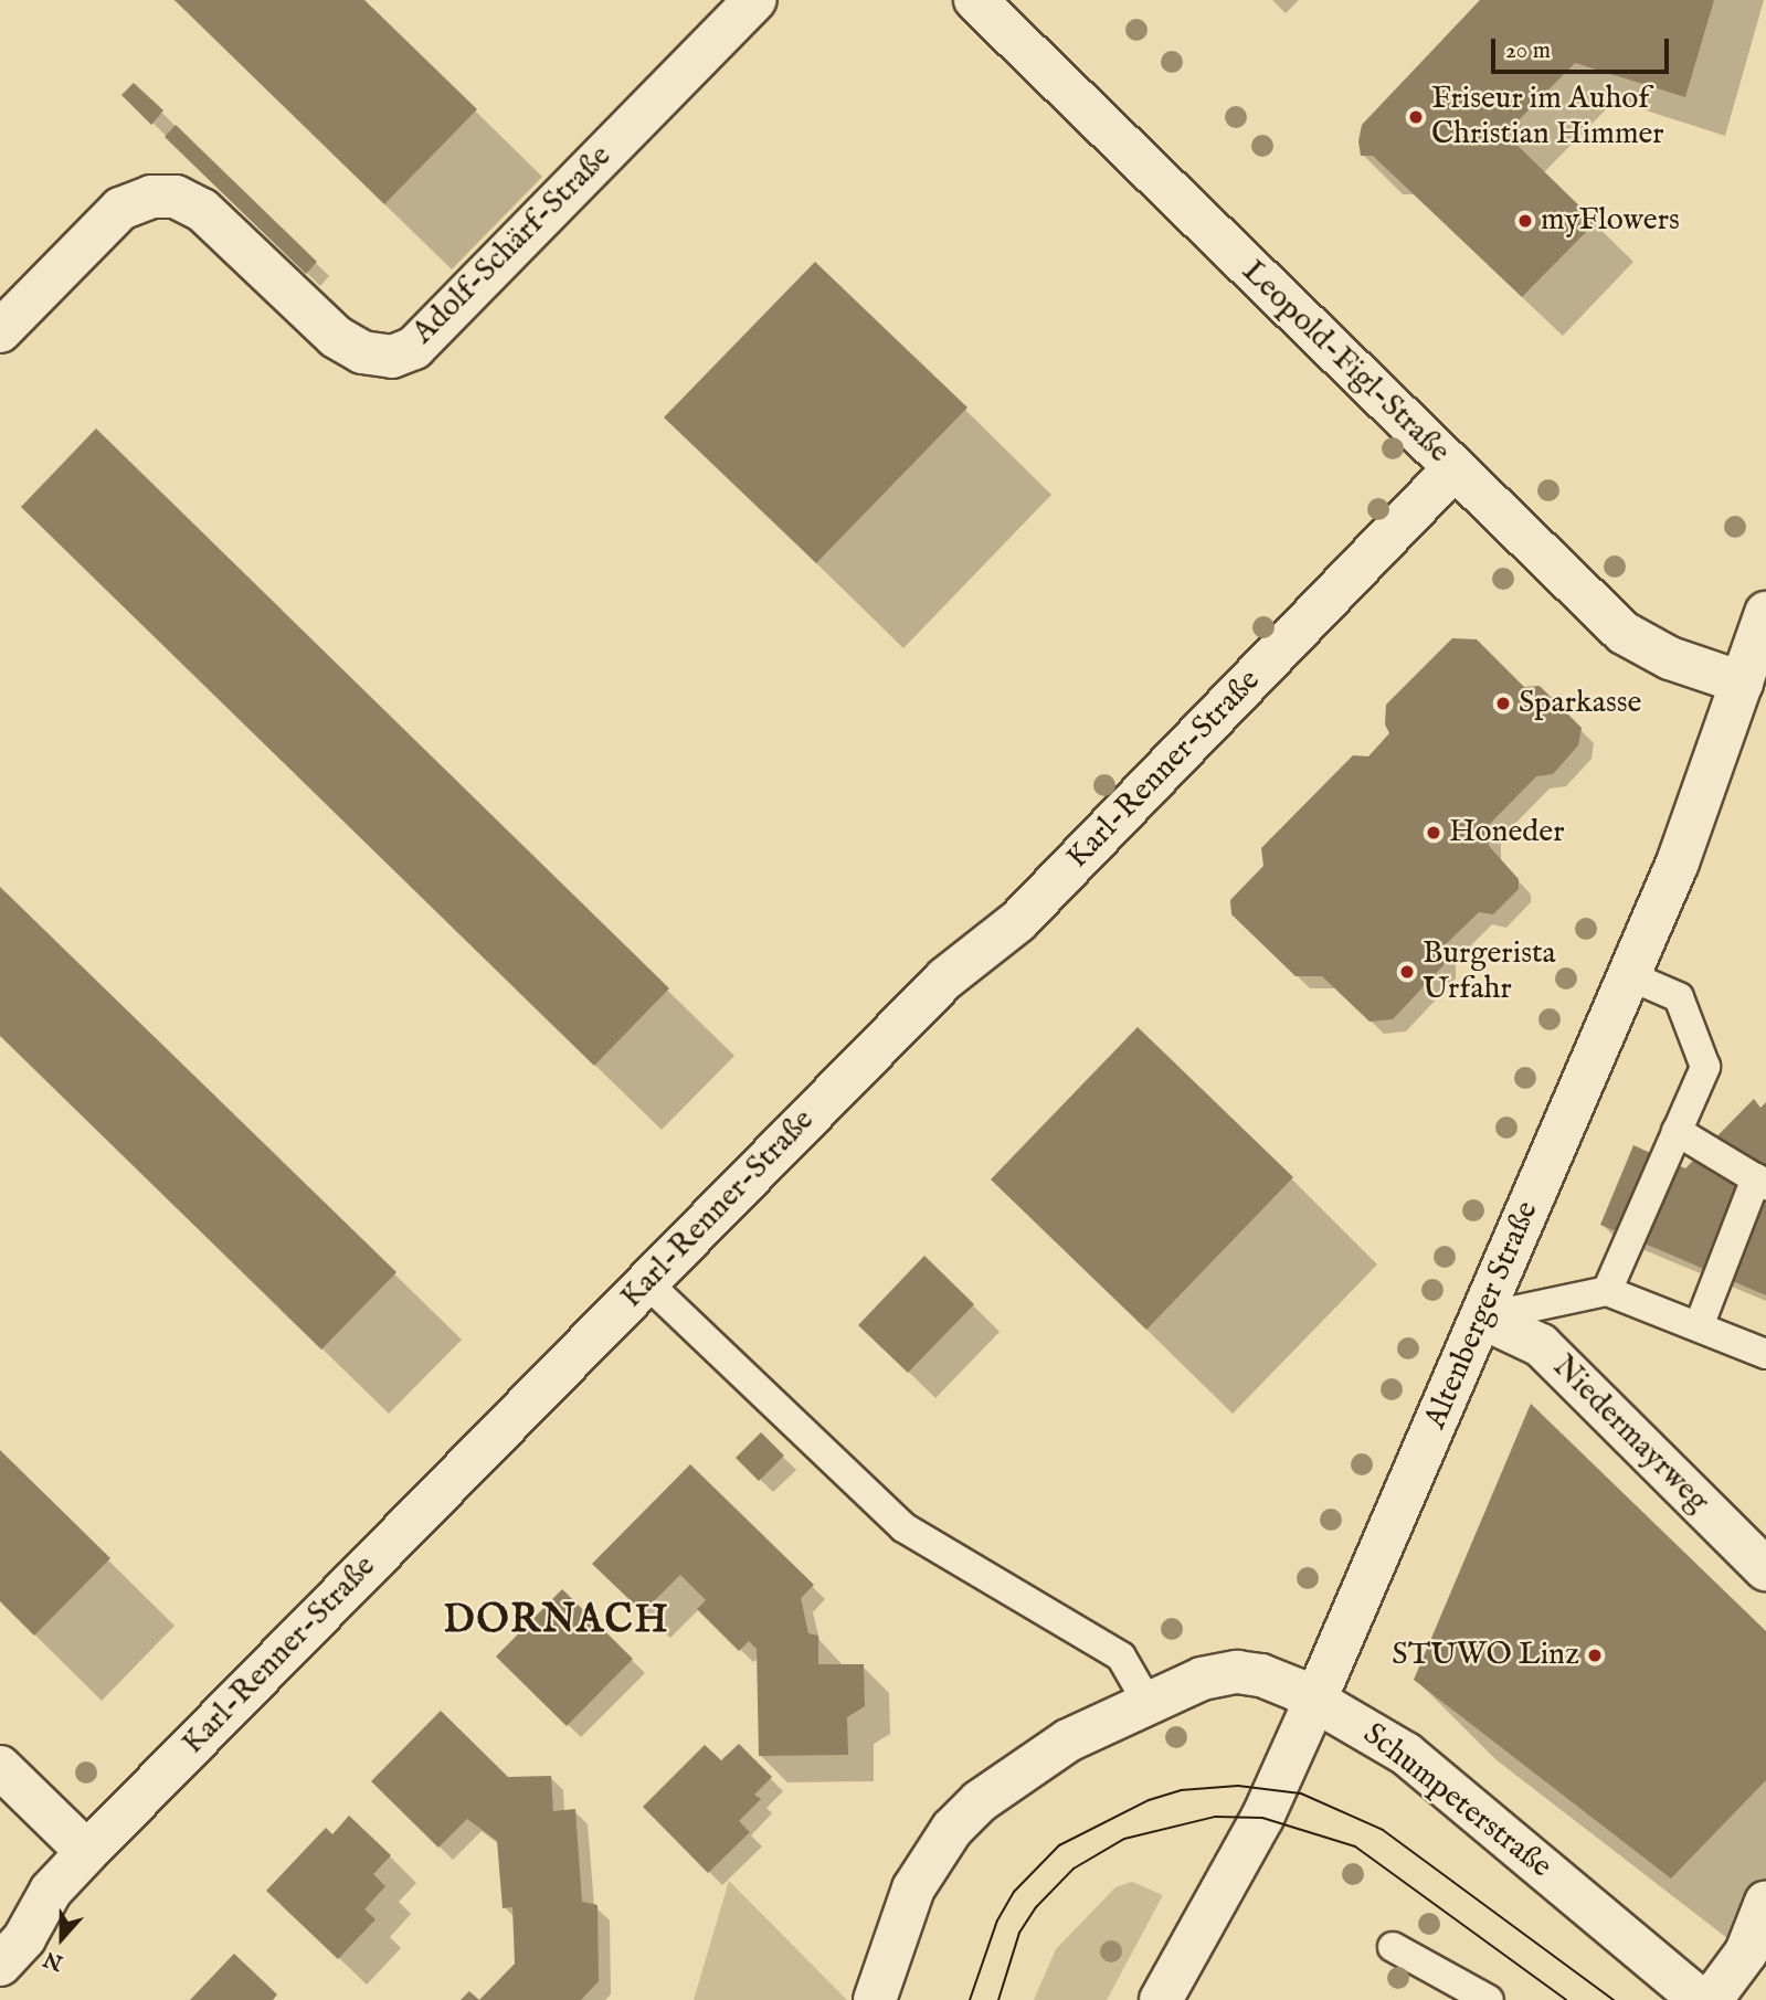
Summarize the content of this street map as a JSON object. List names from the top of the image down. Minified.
{"streets":{"street":["Adolf-Schärf-Straße","Leopold-Figl-Straße","Karl-Renner-Straße","Altenberger Straße","Niedermayrweg","Schumpeterstraße"]},"crossings":[["Leopold-Figl-Straße","Karl-Renner-Straße"],["Leopold-Figl-Straße","Altenberger Straße"],["Altenberger Straße","Niedermayrweg"],["Altenberger Straße","Schumpeterstraße"]],"districts":["DORNACH"],"places":["Friseur im Auhof Christian Himmer","myFlowers","Sparkasse","Honeder","Burgerista Urfahr","STUWO Linz"],"scale_bar":"20 m","north":"bottom"}
